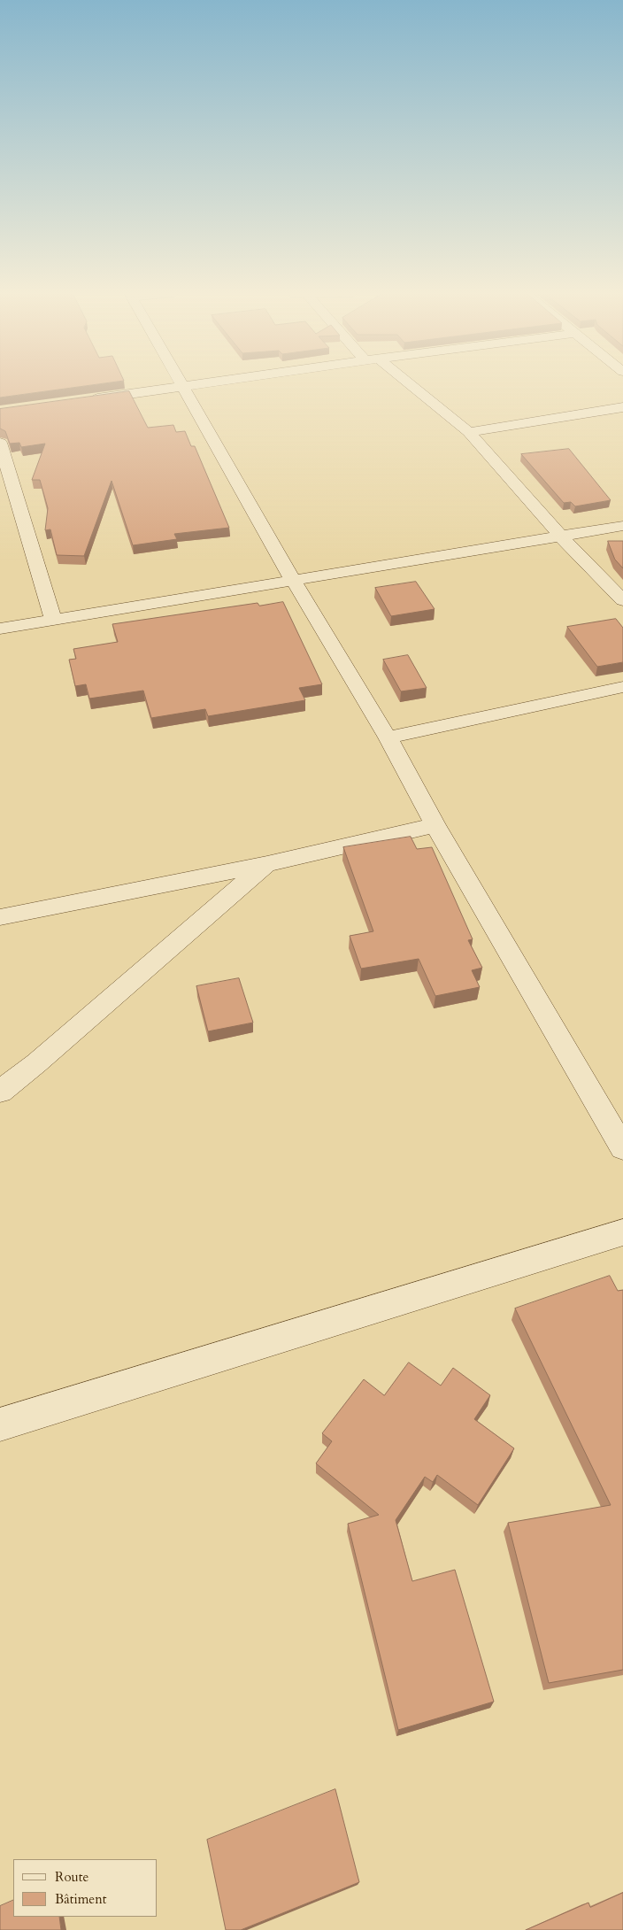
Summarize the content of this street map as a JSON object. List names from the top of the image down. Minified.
{"legend":["Route","Bâtiment"]}
